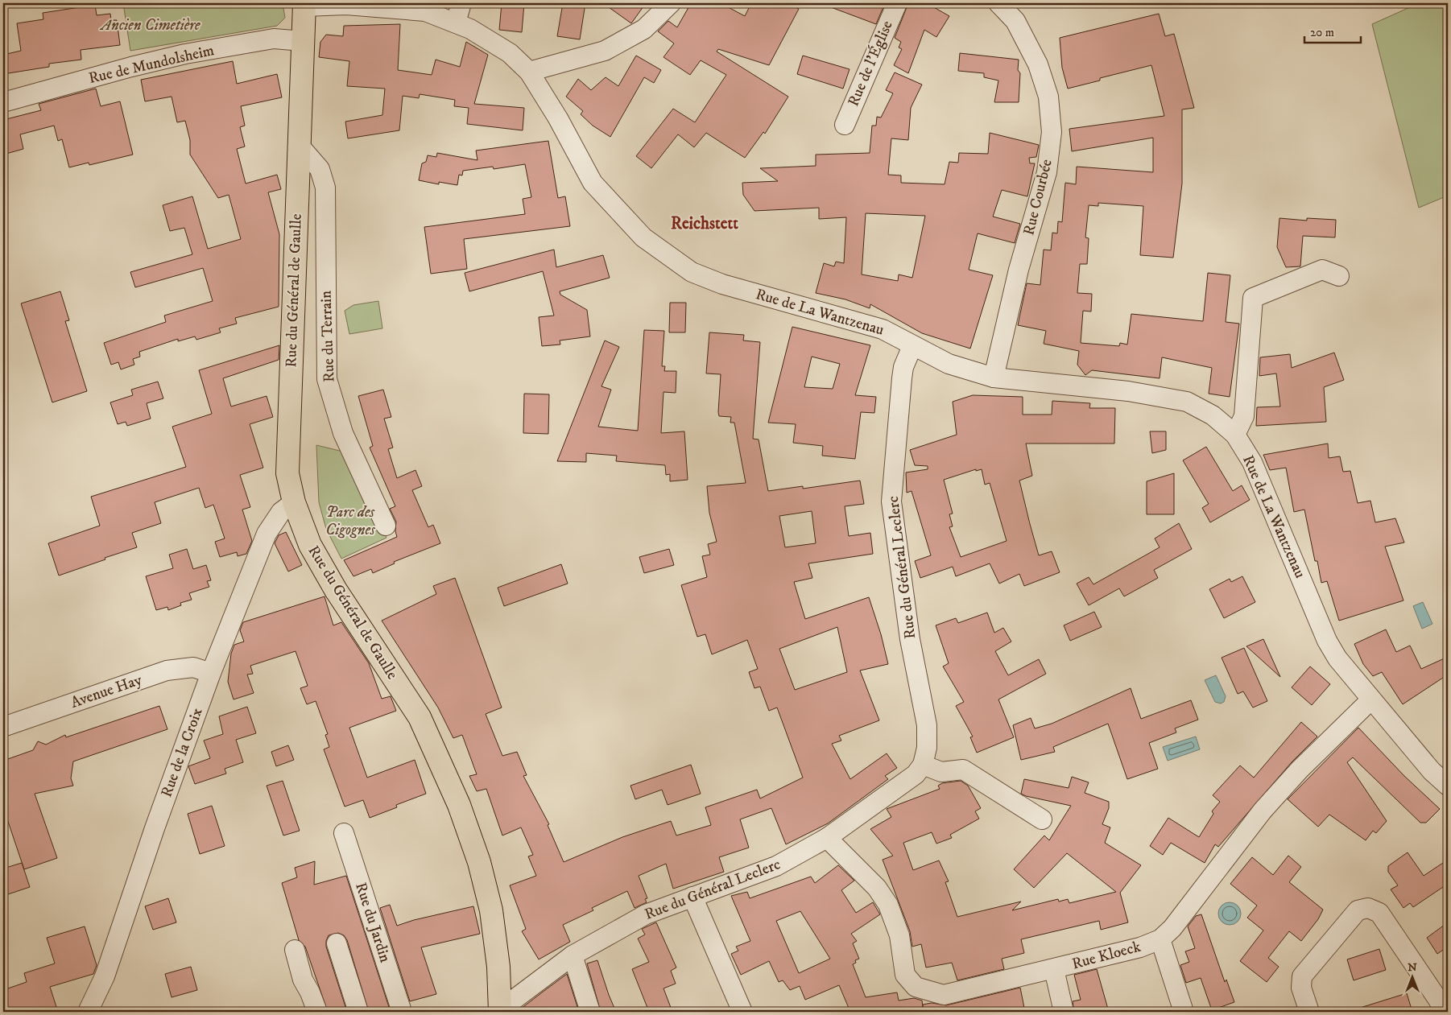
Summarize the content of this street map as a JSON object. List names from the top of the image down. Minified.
{"streets":{"main road":["Rue du Général de Gaulle"],"street":["Rue de l'Église","Rue de Mundolsheim","Rue Courbée","Rue de La Wantzenau","Rue du Terrain","Rue du Général Leclerc","Avenue Hay","Rue de la Croix","Rue du Jardin","Rue Kloeck"]},"crossings":[["Rue de Mundolsheim","Rue du Général de Gaulle"],["Rue Courbée","Rue de La Wantzenau"],["Rue du Général de Gaulle","Rue de La Wantzenau"],["Rue du Général de Gaulle","Rue du Terrain"],["Rue du Général de Gaulle","Rue du Général Leclerc"],["Rue du Général de Gaulle","Rue de la Croix"],["Rue de La Wantzenau","Rue du Général Leclerc"],["Rue de La Wantzenau","Rue Kloeck"],["Rue du Général Leclerc","Rue Kloeck"],["Avenue Hay","Rue de la Croix"]],"districts":["Reichstett"],"parks":["Ancien Cimetière","Parc des Cigognes"],"scale_bar":"20 m","north":"top"}
